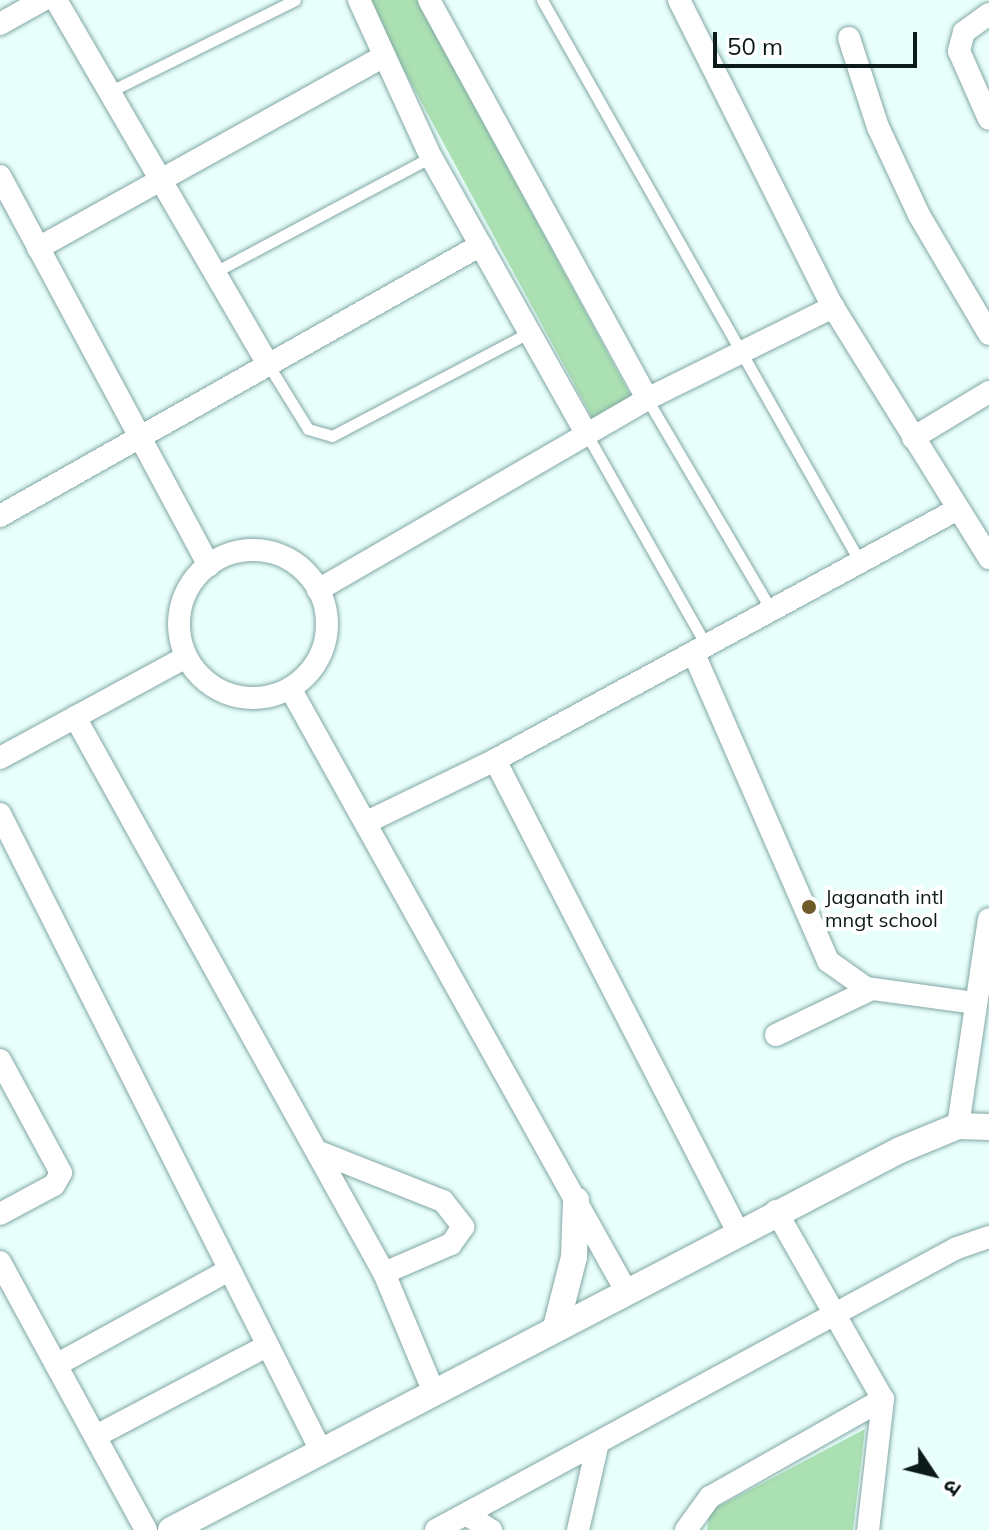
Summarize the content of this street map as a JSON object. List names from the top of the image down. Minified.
{"places":["Jaganath intl mngt school"],"scale_bar":"50 m","north":"bottom right"}
